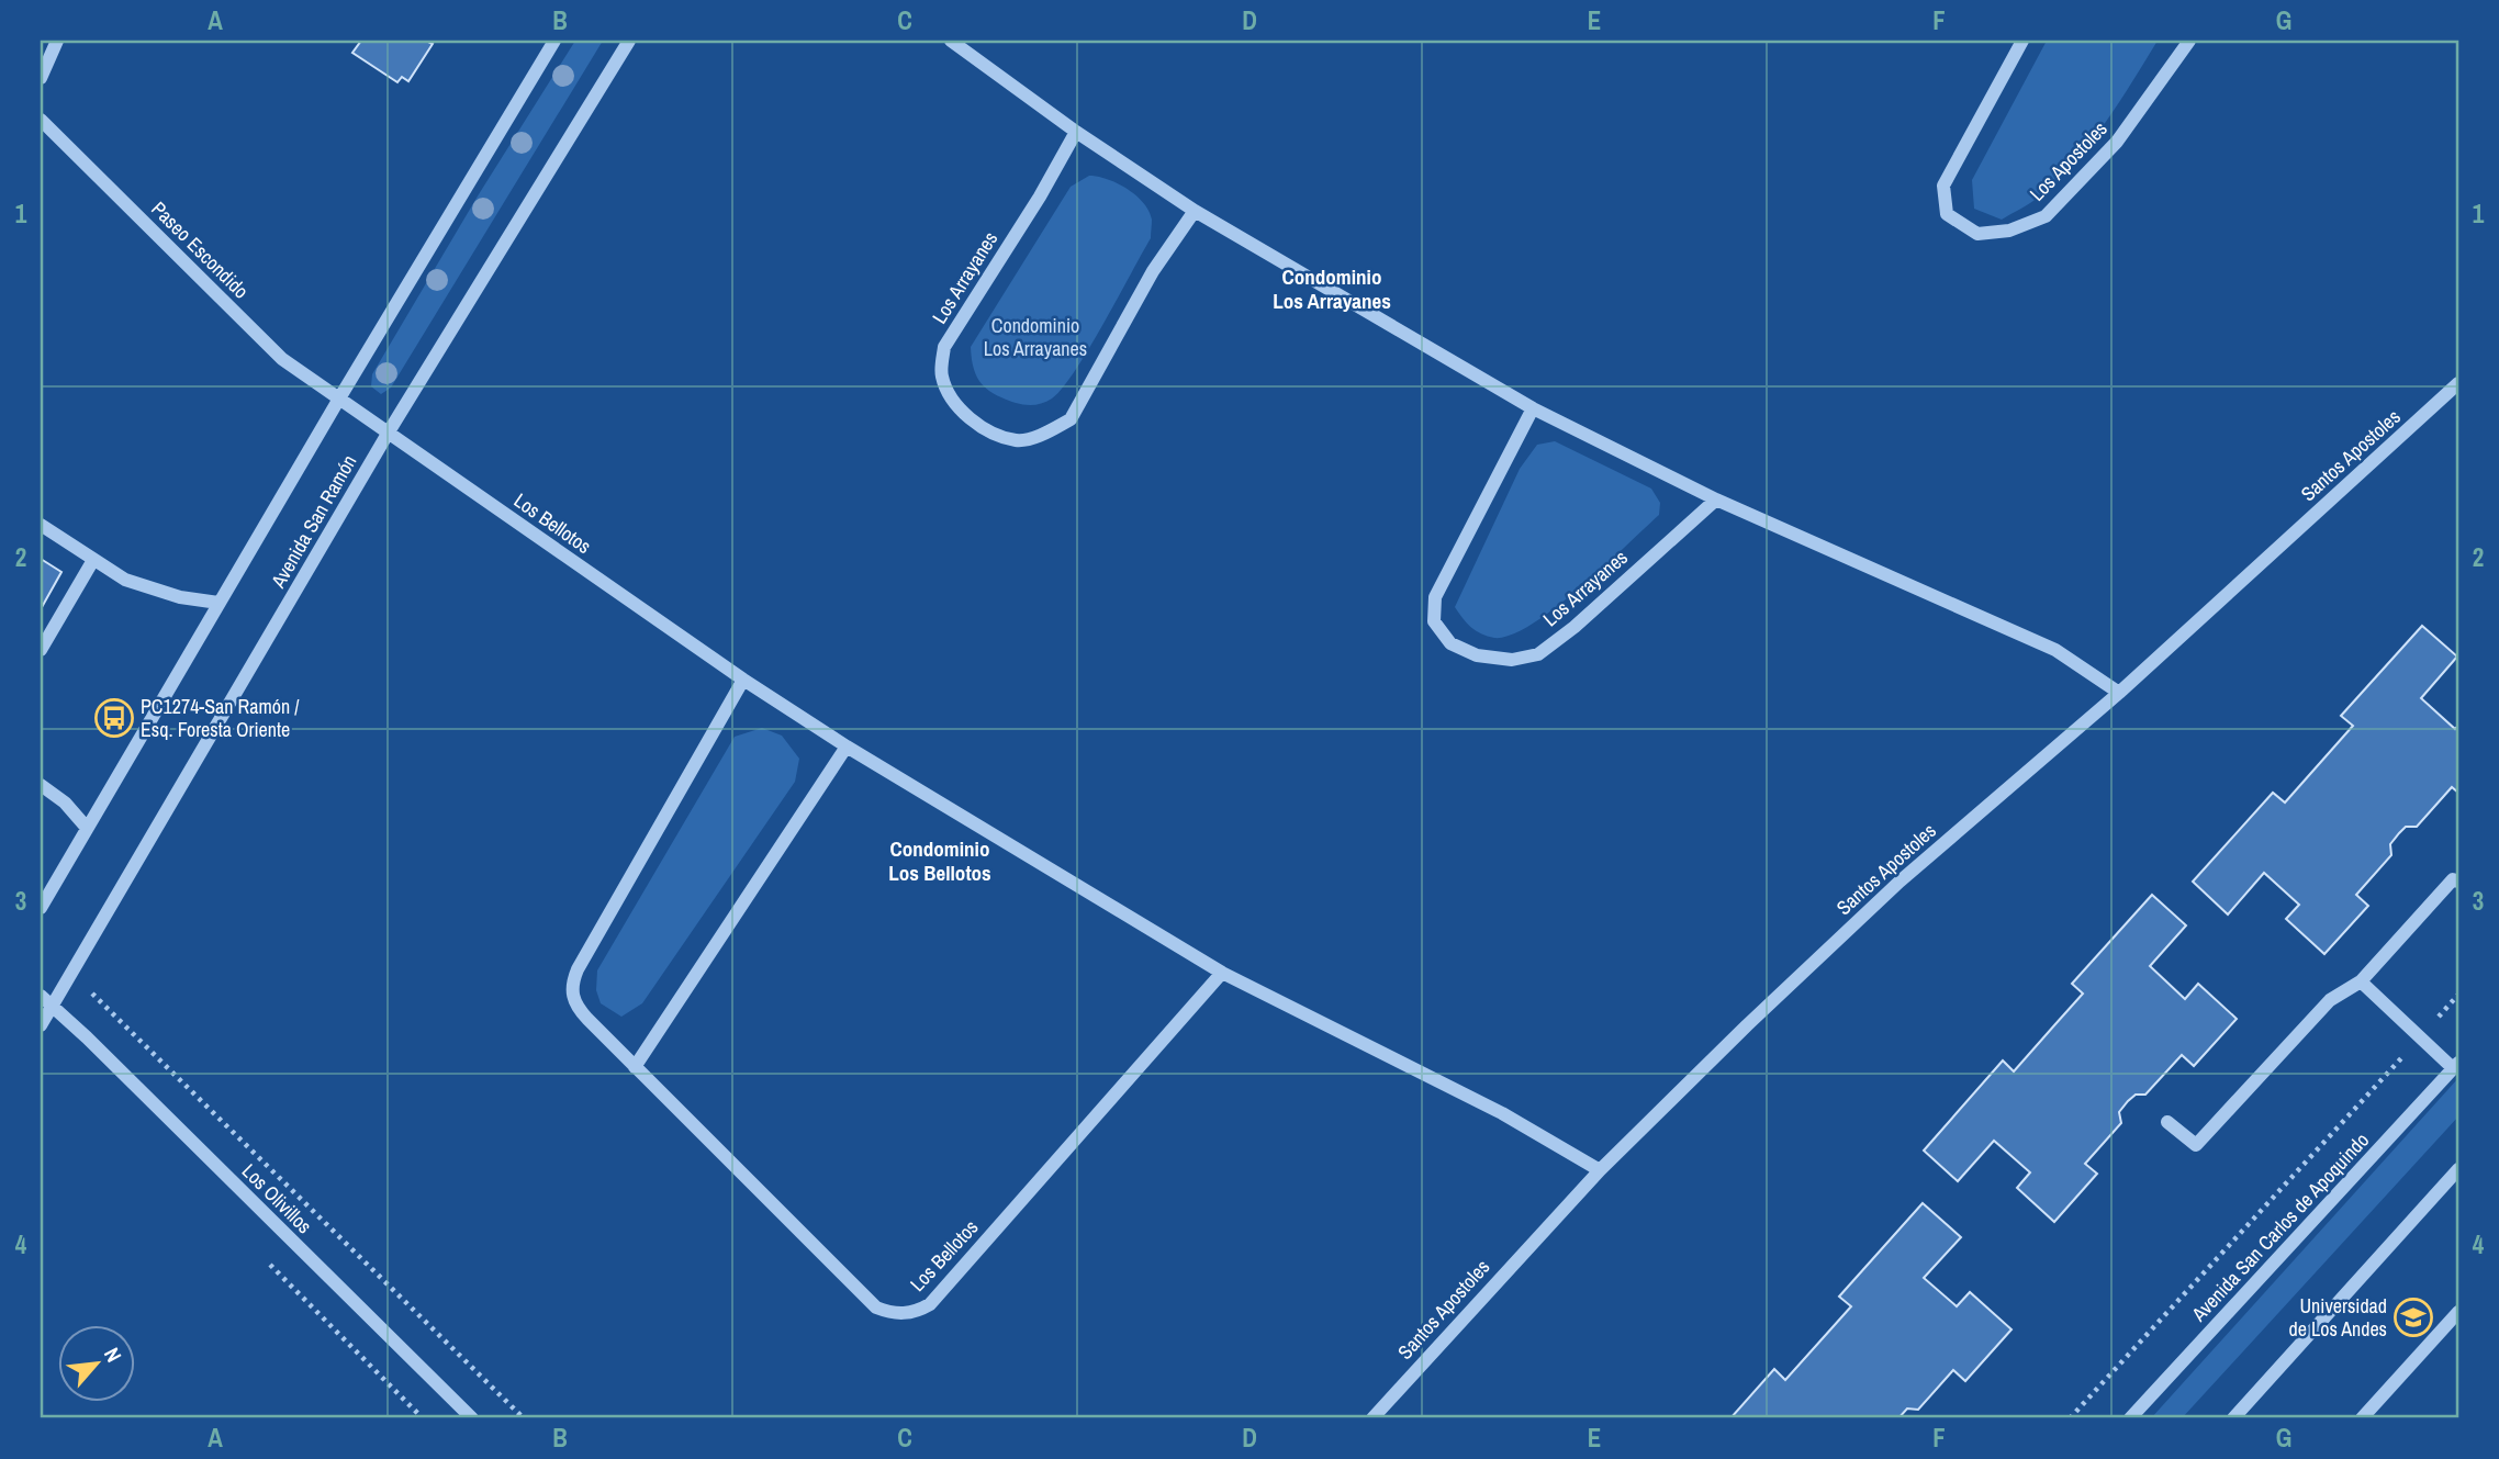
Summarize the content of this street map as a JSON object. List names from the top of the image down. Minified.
{"streets":{"street":["Los Apostoles","Paseo Escondido","Los Arrayanes","Santos Apostoles","Avenida San Ramón","Los Bellotos","Los Olivillos","Avenida San Carlos de Apoquindo"]},"crossings":[["Paseo Escondido","Avenida San Ramón"],["Paseo Escondido","Los Bellotos"],["Santos Apostoles","Los Bellotos"],["Avenida San Ramón","Los Bellotos"],["Avenida San Ramón","Los Olivillos"]],"districts":["Condominio Los Arrayanes","Condominio Los Bellotos"],"parks":["Condominio Los Arrayanes"],"places":{"bus stop":["PC1274-San Ramón / Esq. Foresta Oriente"],"school or university":["Universidad de Los Andes"]},"north":"top right","grid":{"columns":["A","B","C","D","E","F","G"],"rows":["1","2","3","4"]}}
